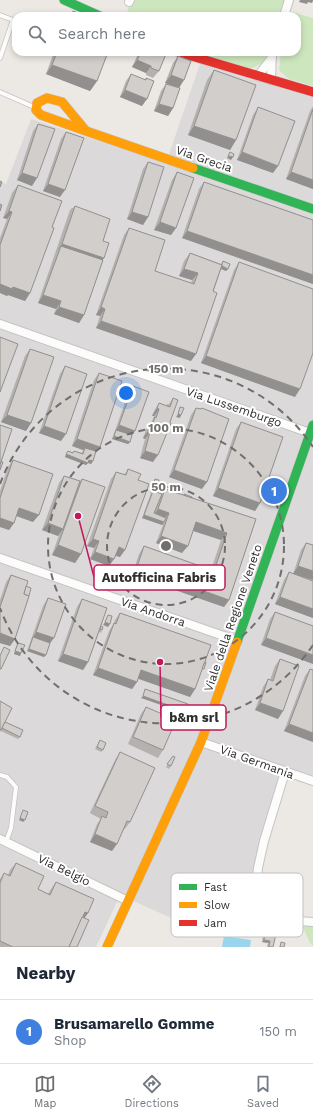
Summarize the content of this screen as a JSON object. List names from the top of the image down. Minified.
{"streets":{"street":["Via Grecia","Via Lussemburgo","Via Andorra","Viale della Regione Veneto","Via Germania","Via Belgio"]},"crossings":[["Via Lussemburgo","Viale della Regione Veneto"],["Via Andorra","Viale della Regione Veneto"],["Viale della Regione Veneto","Via Germania"],["Viale della Regione Veneto","Via Belgio"]],"places":["Autofficina Fabris","b&m srl"],"legend":["Fast","Slow","Jam"],"page":{"search":"Search here","pins":"1","heading":"Nearby","list":[{"mark":"1","name":"Brusamarello Gomme","note":"Shop","value":"150 m"}],"nav":["Map","Directions","Saved"]},"rings":["150 m","100 m","50 m"]}
